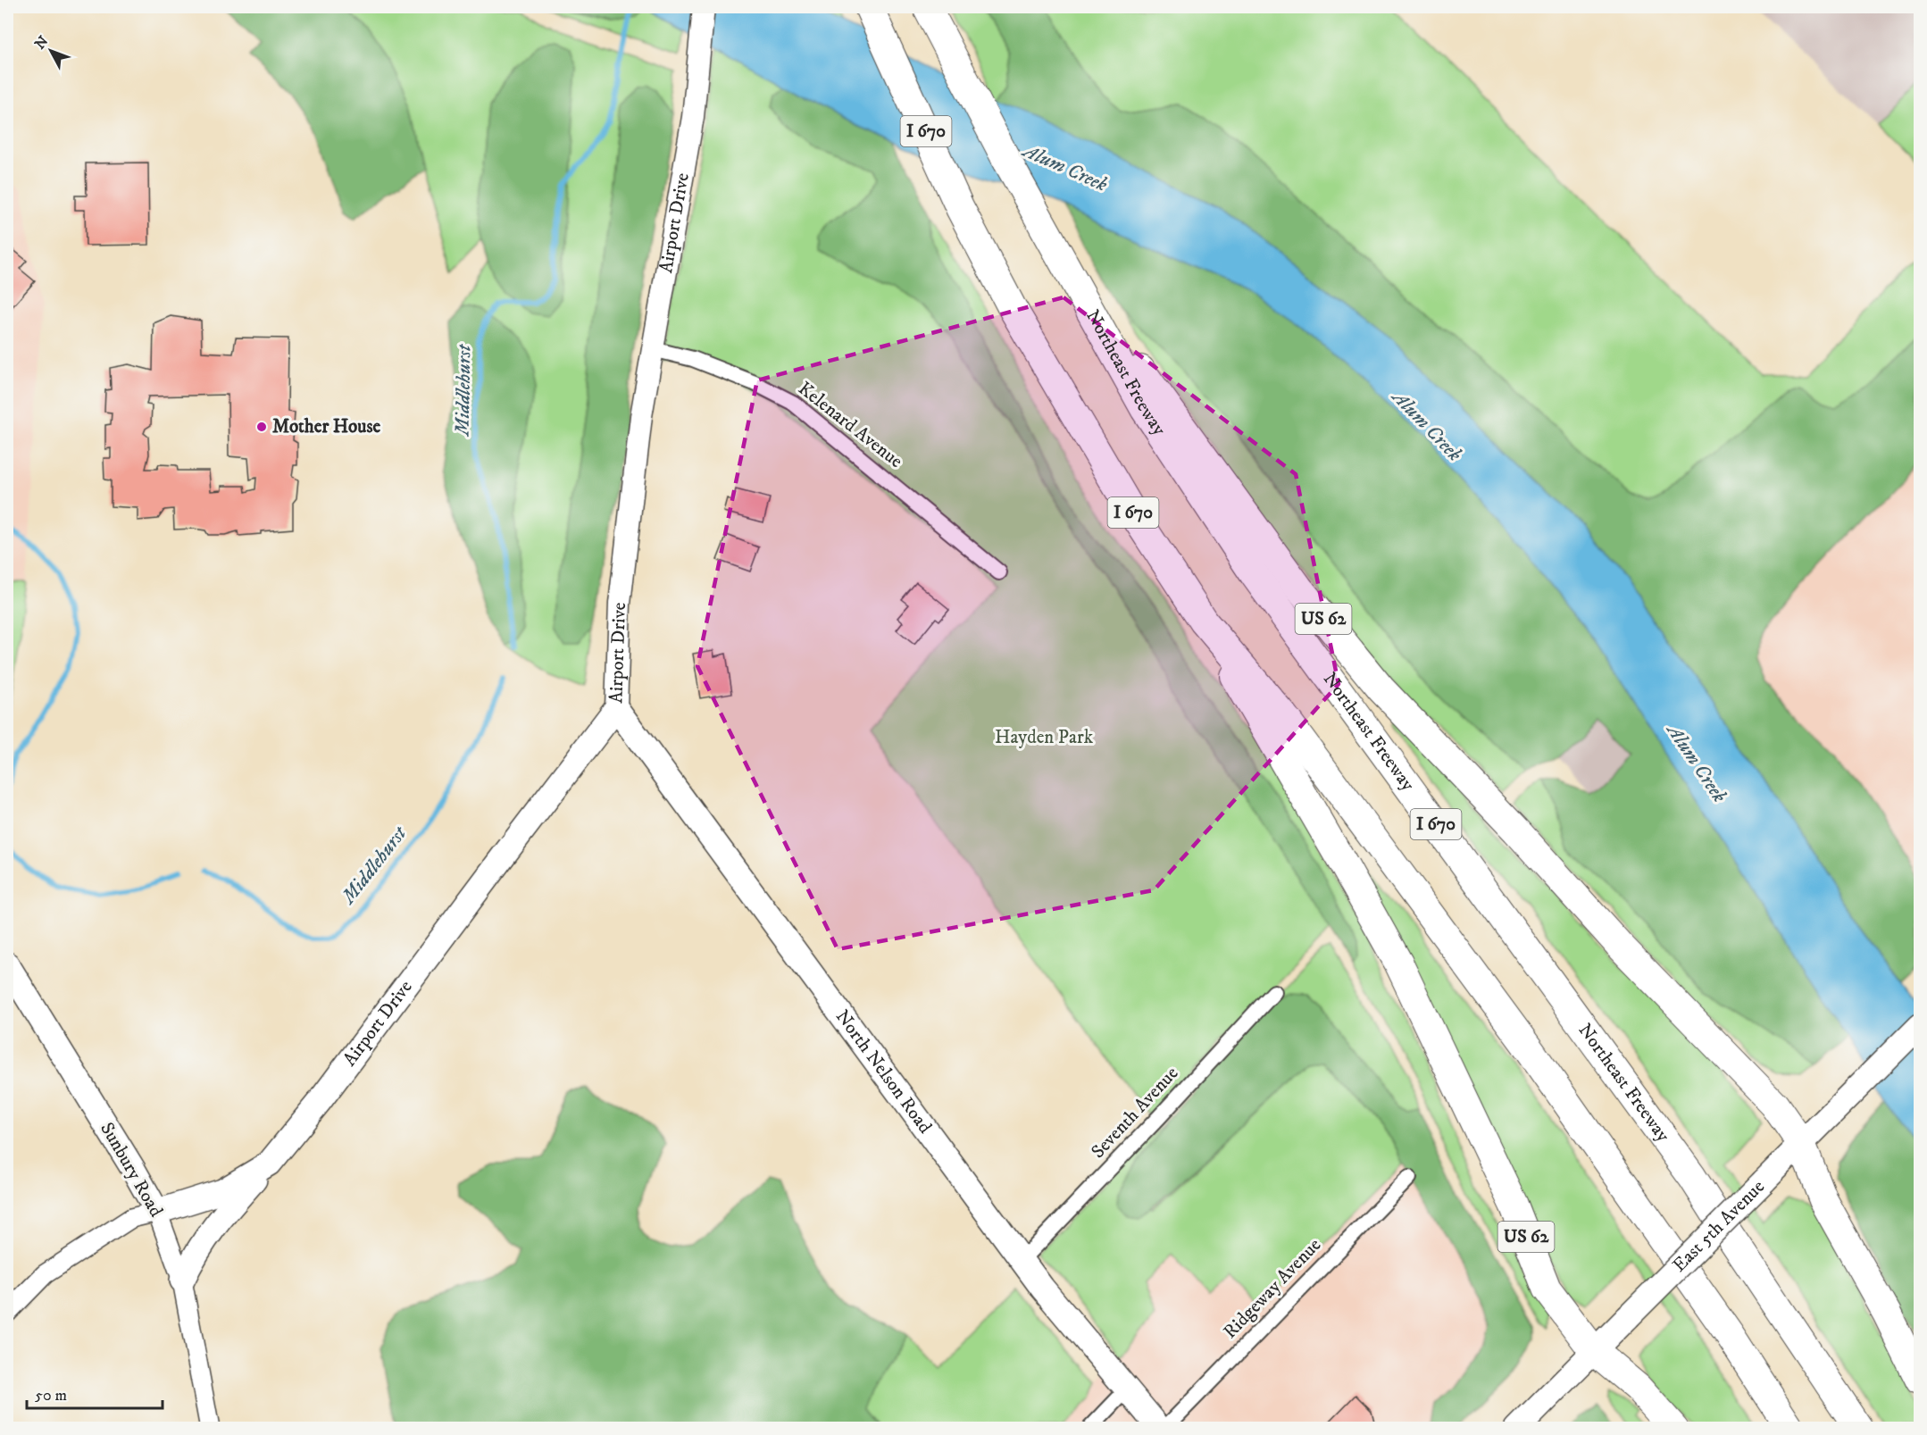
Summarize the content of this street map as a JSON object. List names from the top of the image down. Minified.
{"streets":{"highway":["I 670","Northeast Freeway","US 62"],"main road":["Airport Drive","North Nelson Road","Sunbury Road","East 5th Avenue"],"street":["Kelenard Avenue","Seventh Avenue","Ridgeway Avenue"]},"crossings":[["I 670","US 62"],["Airport Drive","Kelenard Avenue"],["Airport Drive","North Nelson Road"],["Airport Drive","Sunbury Road"],["Northeast Freeway","US 62"],["US 62","East 5th Avenue"],["North Nelson Road","Seventh Avenue"]],"water":["Alum Creek","Middlehurst"],"parks":["Hayden Park"],"places":["Mother House"],"scale_bar":"50 m","north":"top left"}
